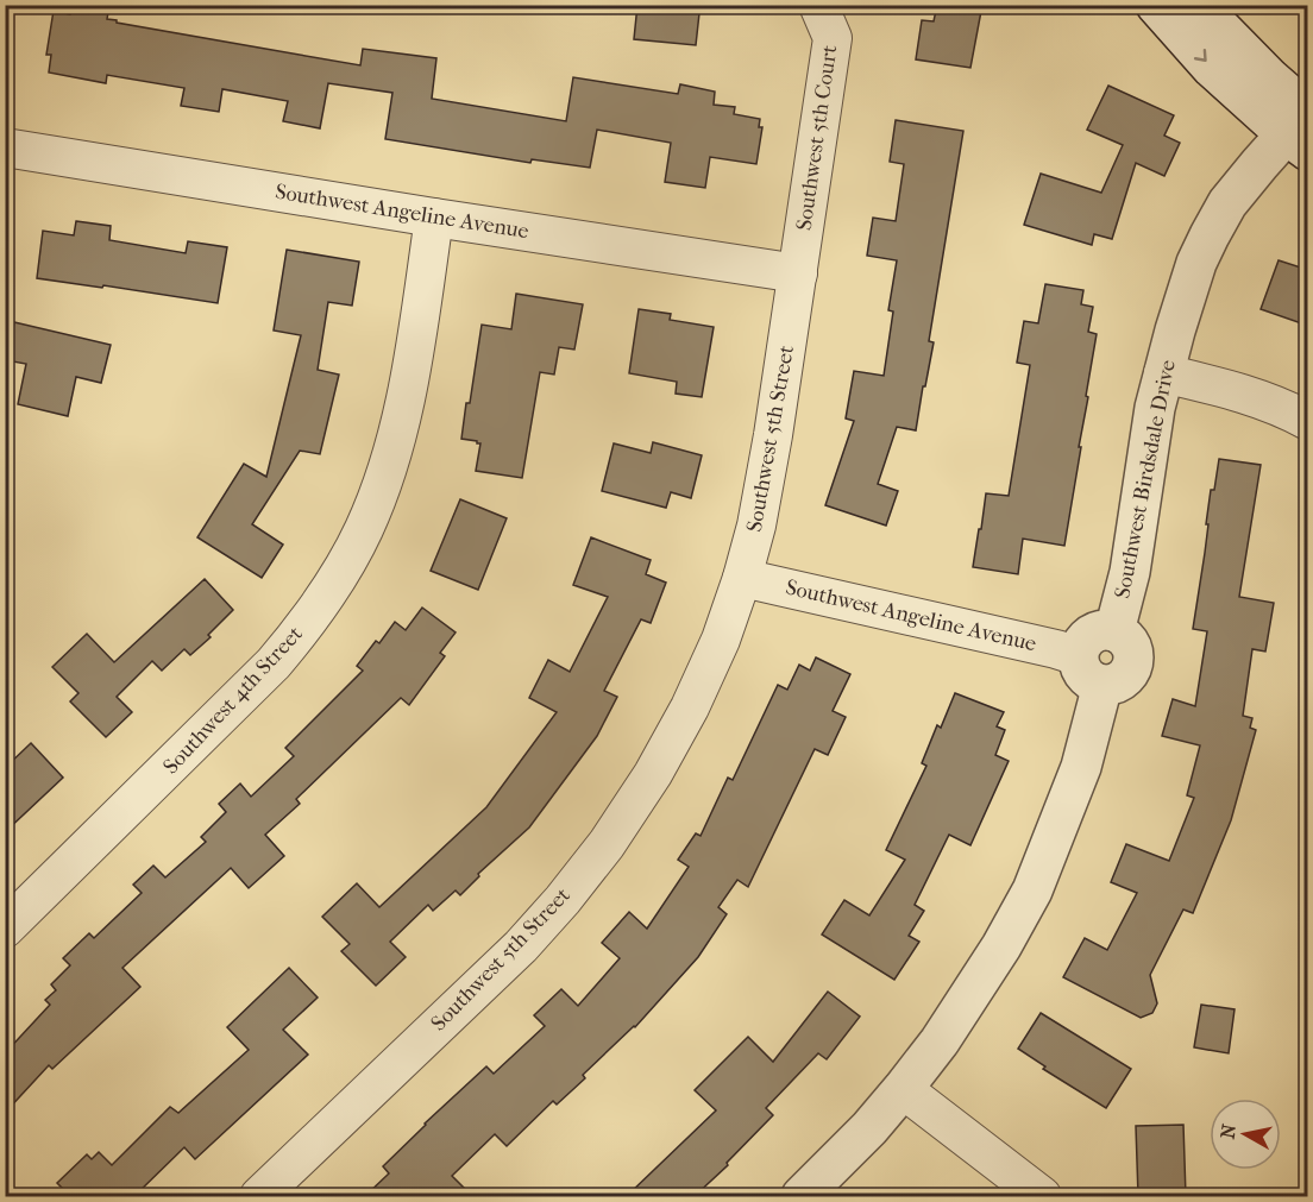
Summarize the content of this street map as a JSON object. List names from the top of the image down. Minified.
{"streets":{"street":["Southwest 5th Court","Southwest Angeline Avenue","Southwest 5th Street","Southwest Birdsdale Drive","Southwest 4th Street"]},"crossings":[["Southwest 5th Court","Southwest Angeline Avenue"],["Southwest 5th Court","Southwest 5th Street"],["Southwest Angeline Avenue","Southwest 5th Street"],["Southwest Angeline Avenue","Southwest Birdsdale Drive"],["Southwest Angeline Avenue","Southwest 4th Street"]],"north":"left"}
